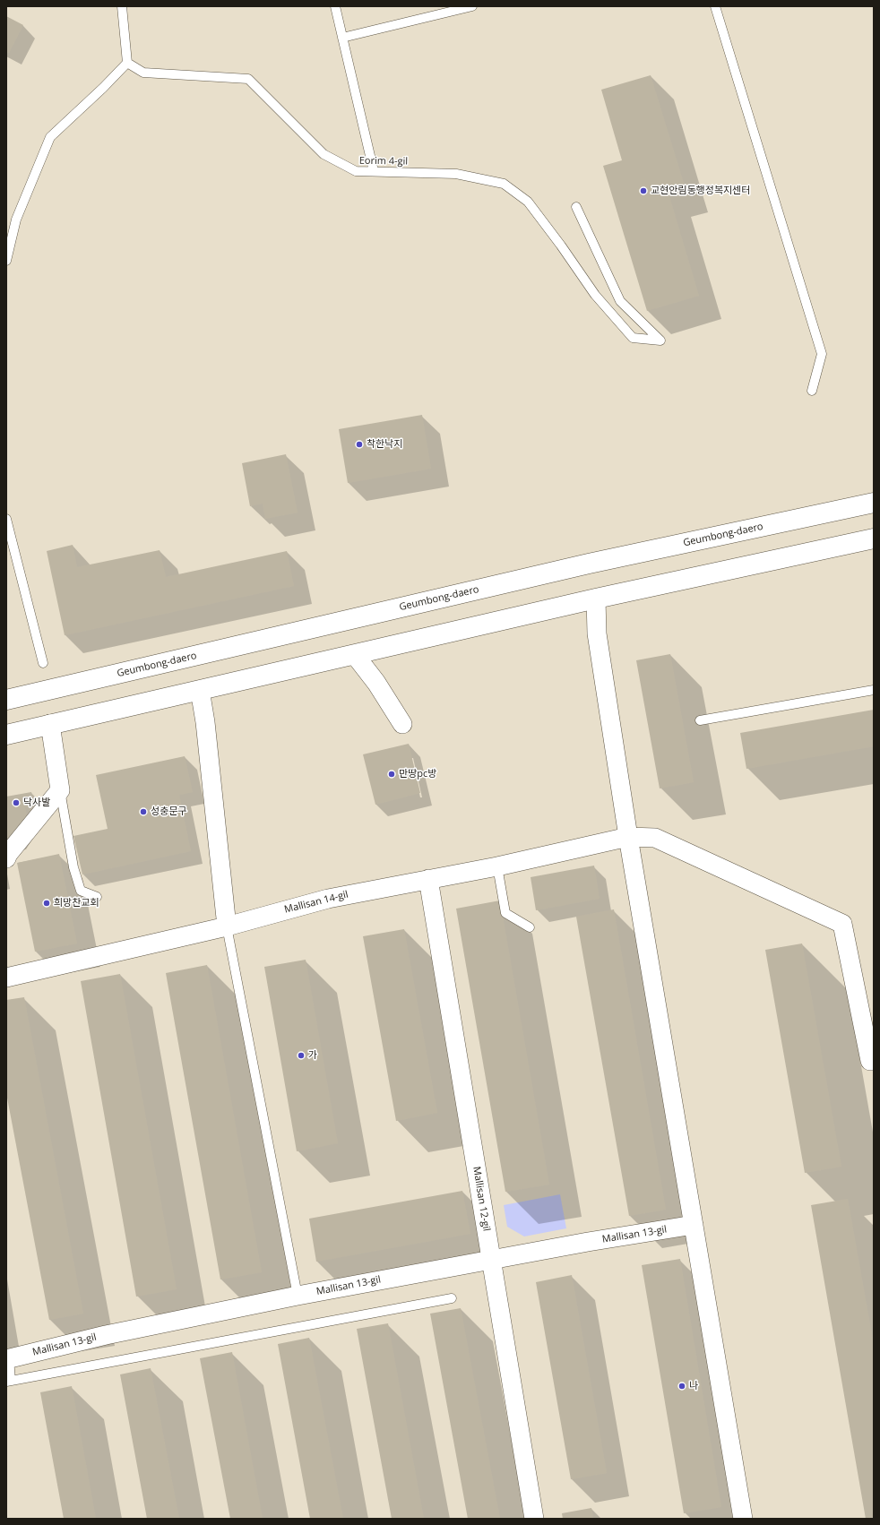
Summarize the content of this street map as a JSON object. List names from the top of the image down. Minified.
{"streets":{"street":["Geumbong-daero","Mallisan 14-gil","Mallisan 12-gil","Mallisan 13-gil"],"lane":["Eorim 4-gil"]},"crossings":[["Mallisan 14-gil","Mallisan 12-gil"],["Mallisan 12-gil","Mallisan 13-gil"]],"places":["교현안림동행정복지센터","착한낙지","만땅pc방","닥사발","성충문구","희망찬교회","가","나"]}
